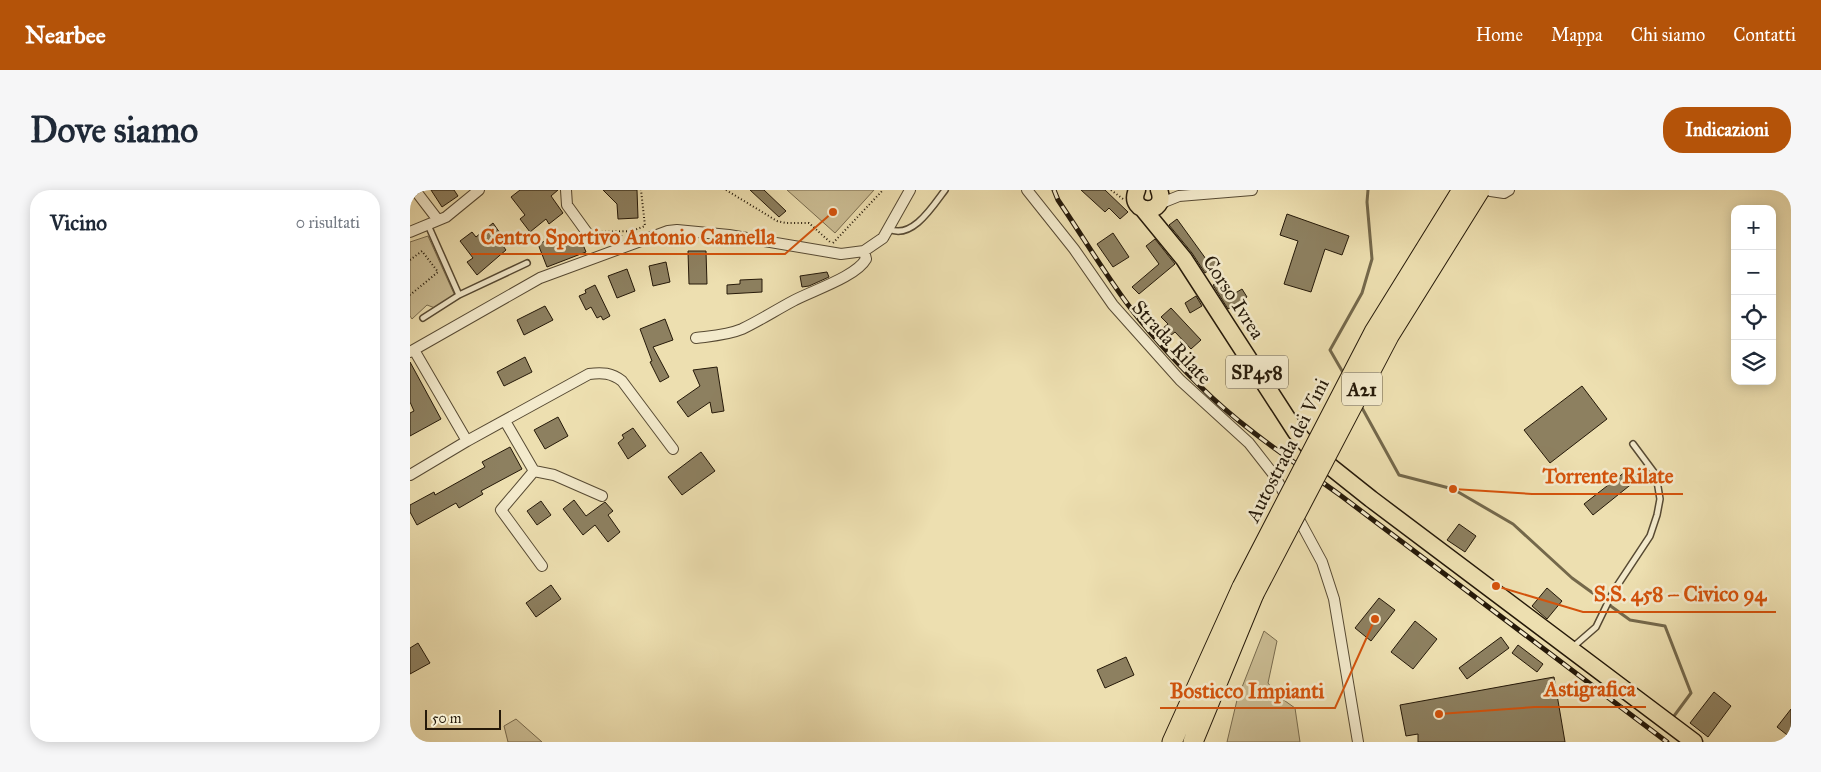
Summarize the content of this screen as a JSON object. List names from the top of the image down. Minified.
{"streets":{"highway":["A21","Autostrada dei Vini"],"main road":["Corso Ivrea","SP458"],"street":["Strada Rilate"]},"crossings":[["Corso Ivrea","SP458"]],"places":["Centro Sportivo Antonio Cannella","Torrente Rilate","S.S. 458 – Civico 94","Bosticco Impianti","Astigrafica"],"scale_bar":"50 m","page":{"header":"Nearbee","nav":["Home","Mappa","Chi siamo","Contatti"],"buttons":"Indicazioni","title":"Dove siamo","heading":["Vicino","0 risultati"],"map_buttons":["+","−"],"scale":"50 m"}}
